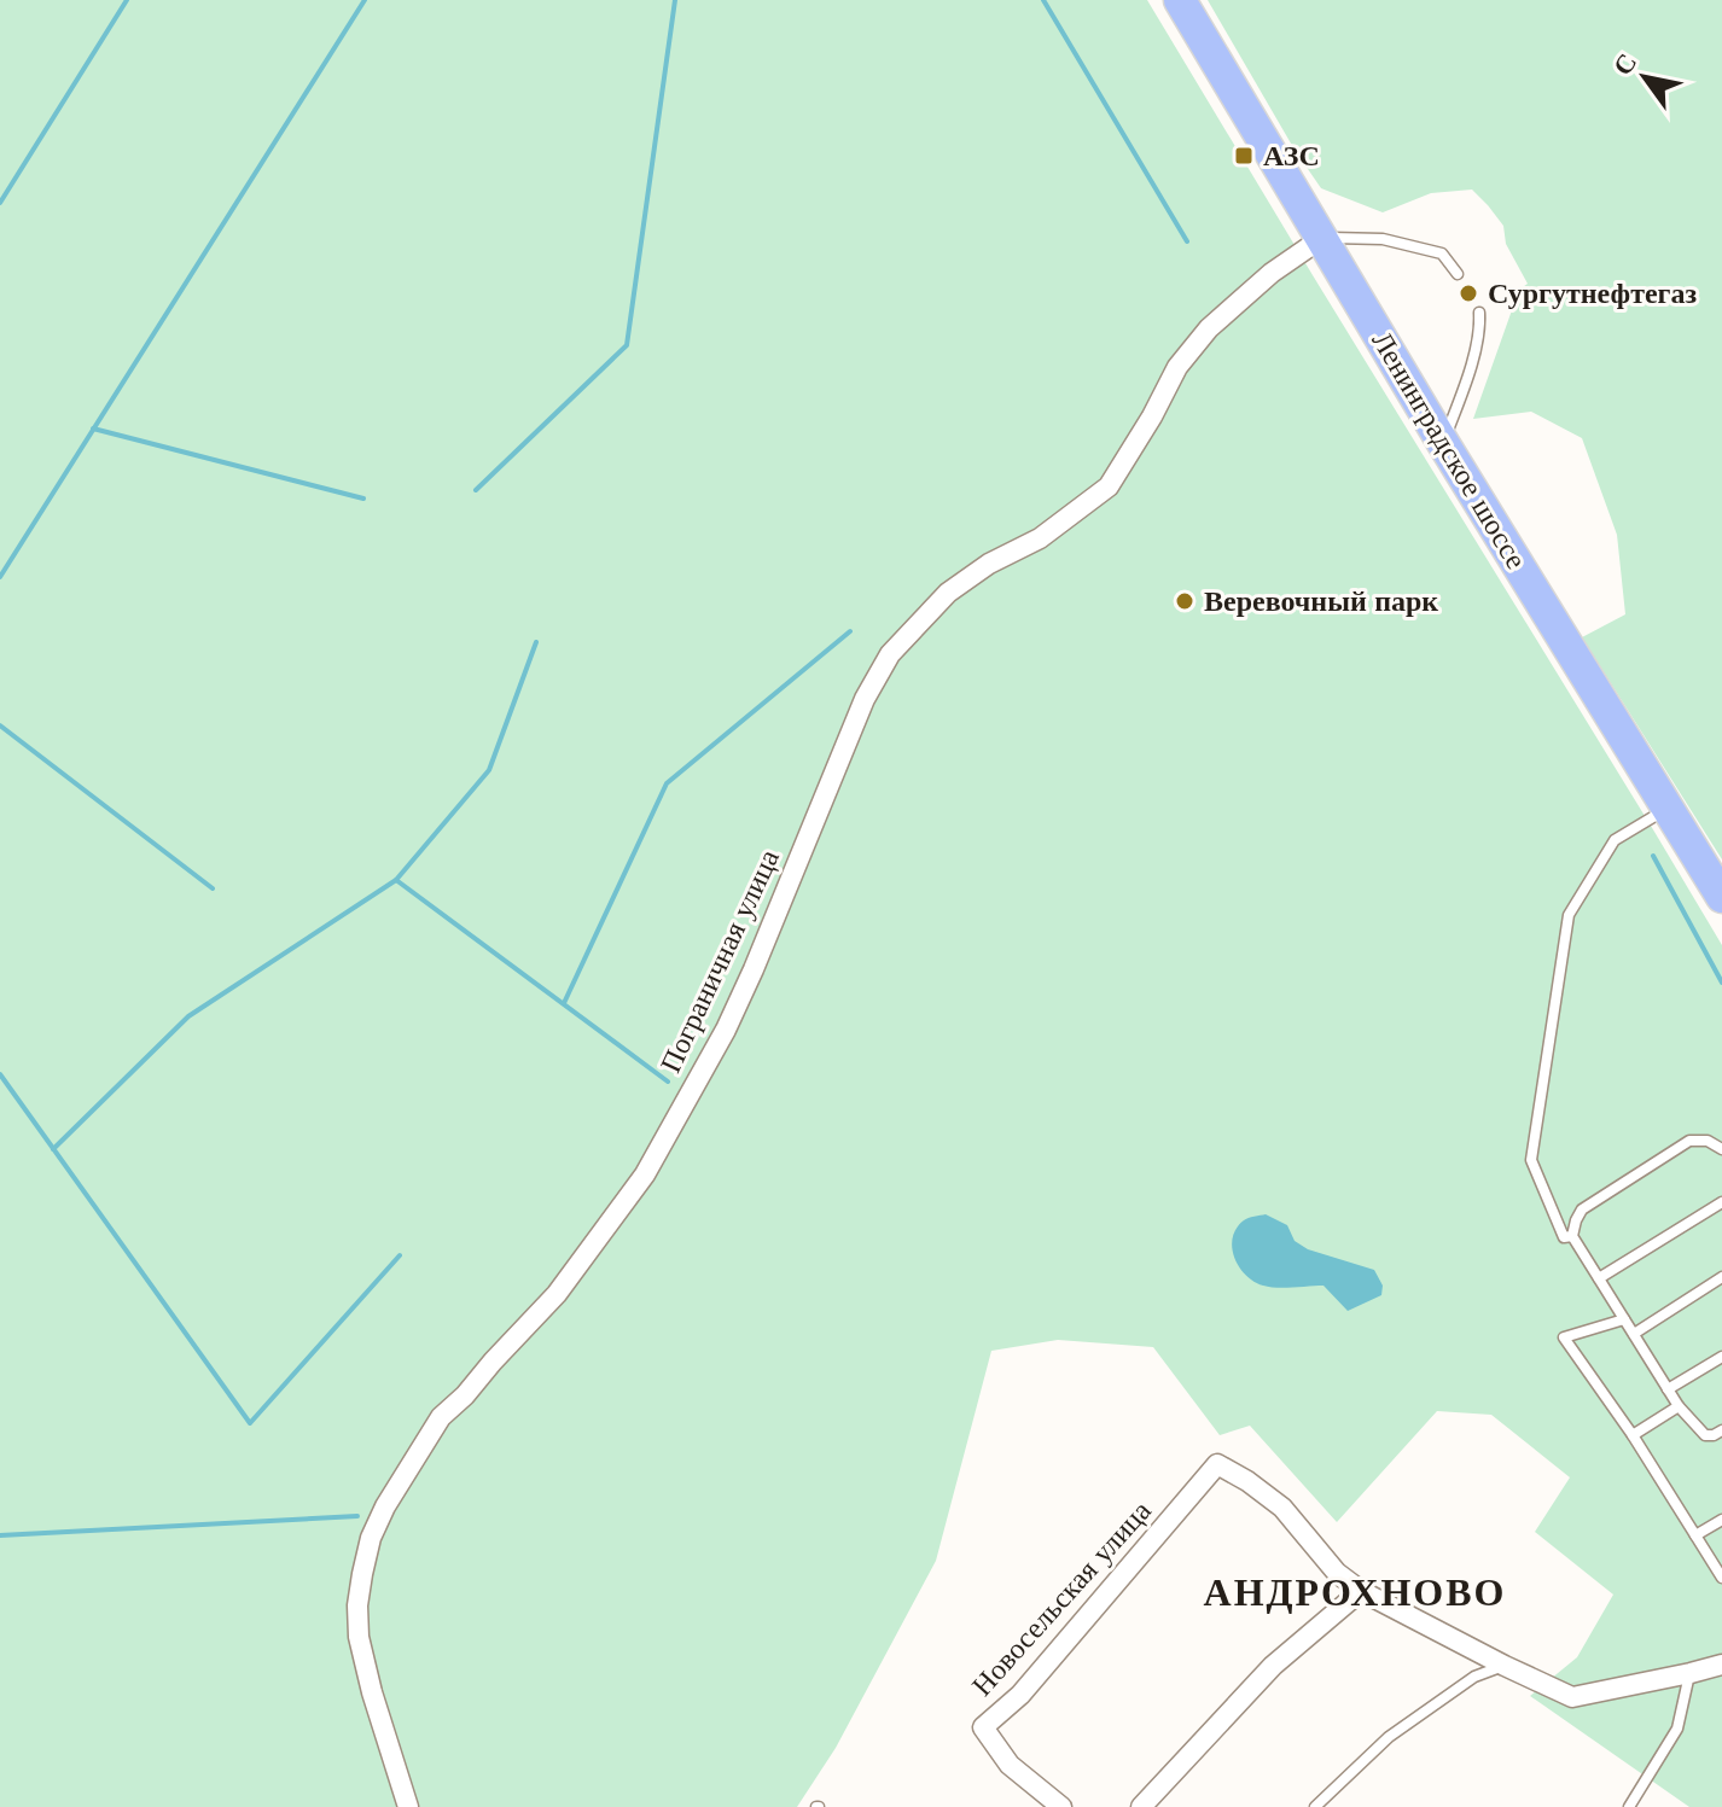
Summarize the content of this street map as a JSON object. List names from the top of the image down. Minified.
{"streets":{"highway":["Ленинградское шоссе"],"street":["Пограничная улица","Новосельская улица"]},"crossings":[["Ленинградское шоссе","Пограничная улица"]],"districts":["АНДРОХНОВО"],"places":{"transit":["АЗС"],"other":["Сургутнефтегаз","Веревочный парк"]},"north":"top left"}
